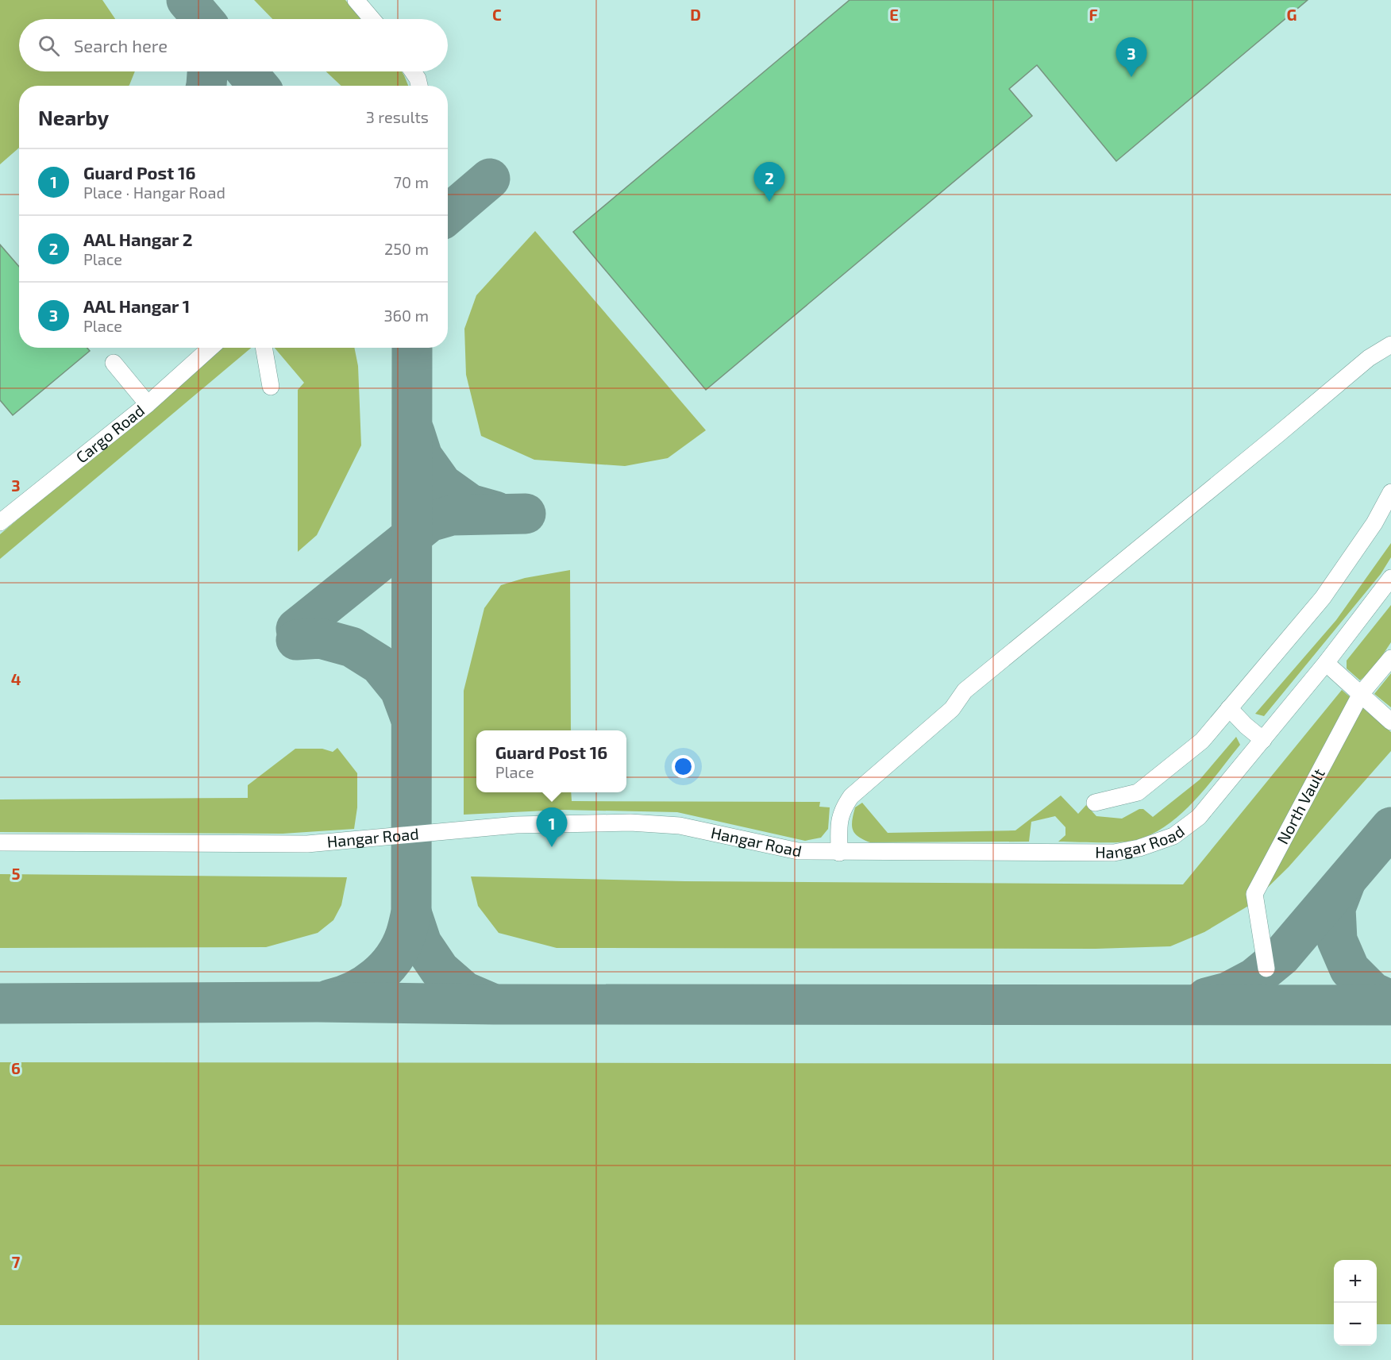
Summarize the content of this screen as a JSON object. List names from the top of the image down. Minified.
{"streets":{"street":["Cargo Road","North Vault","Hangar Road"]},"page":{"search":"Search here","pins":["3","2","1"],"heading":["Nearby","3 results"],"list":[{"mark":"1","name":"Guard Post 16","note":"Place · Hangar Road","value":"70 m"},{"mark":"2","name":"AAL Hangar 2","note":"Place","value":"250 m"},{"mark":"3","name":"AAL Hangar 1","note":"Place","value":"360 m"}],"popup":["Guard Post 16","Place"],"map_buttons":["+","−"]},"grid":{"columns":["C","D","E","F","G"],"rows":["3","4","5","6","7"]}}
